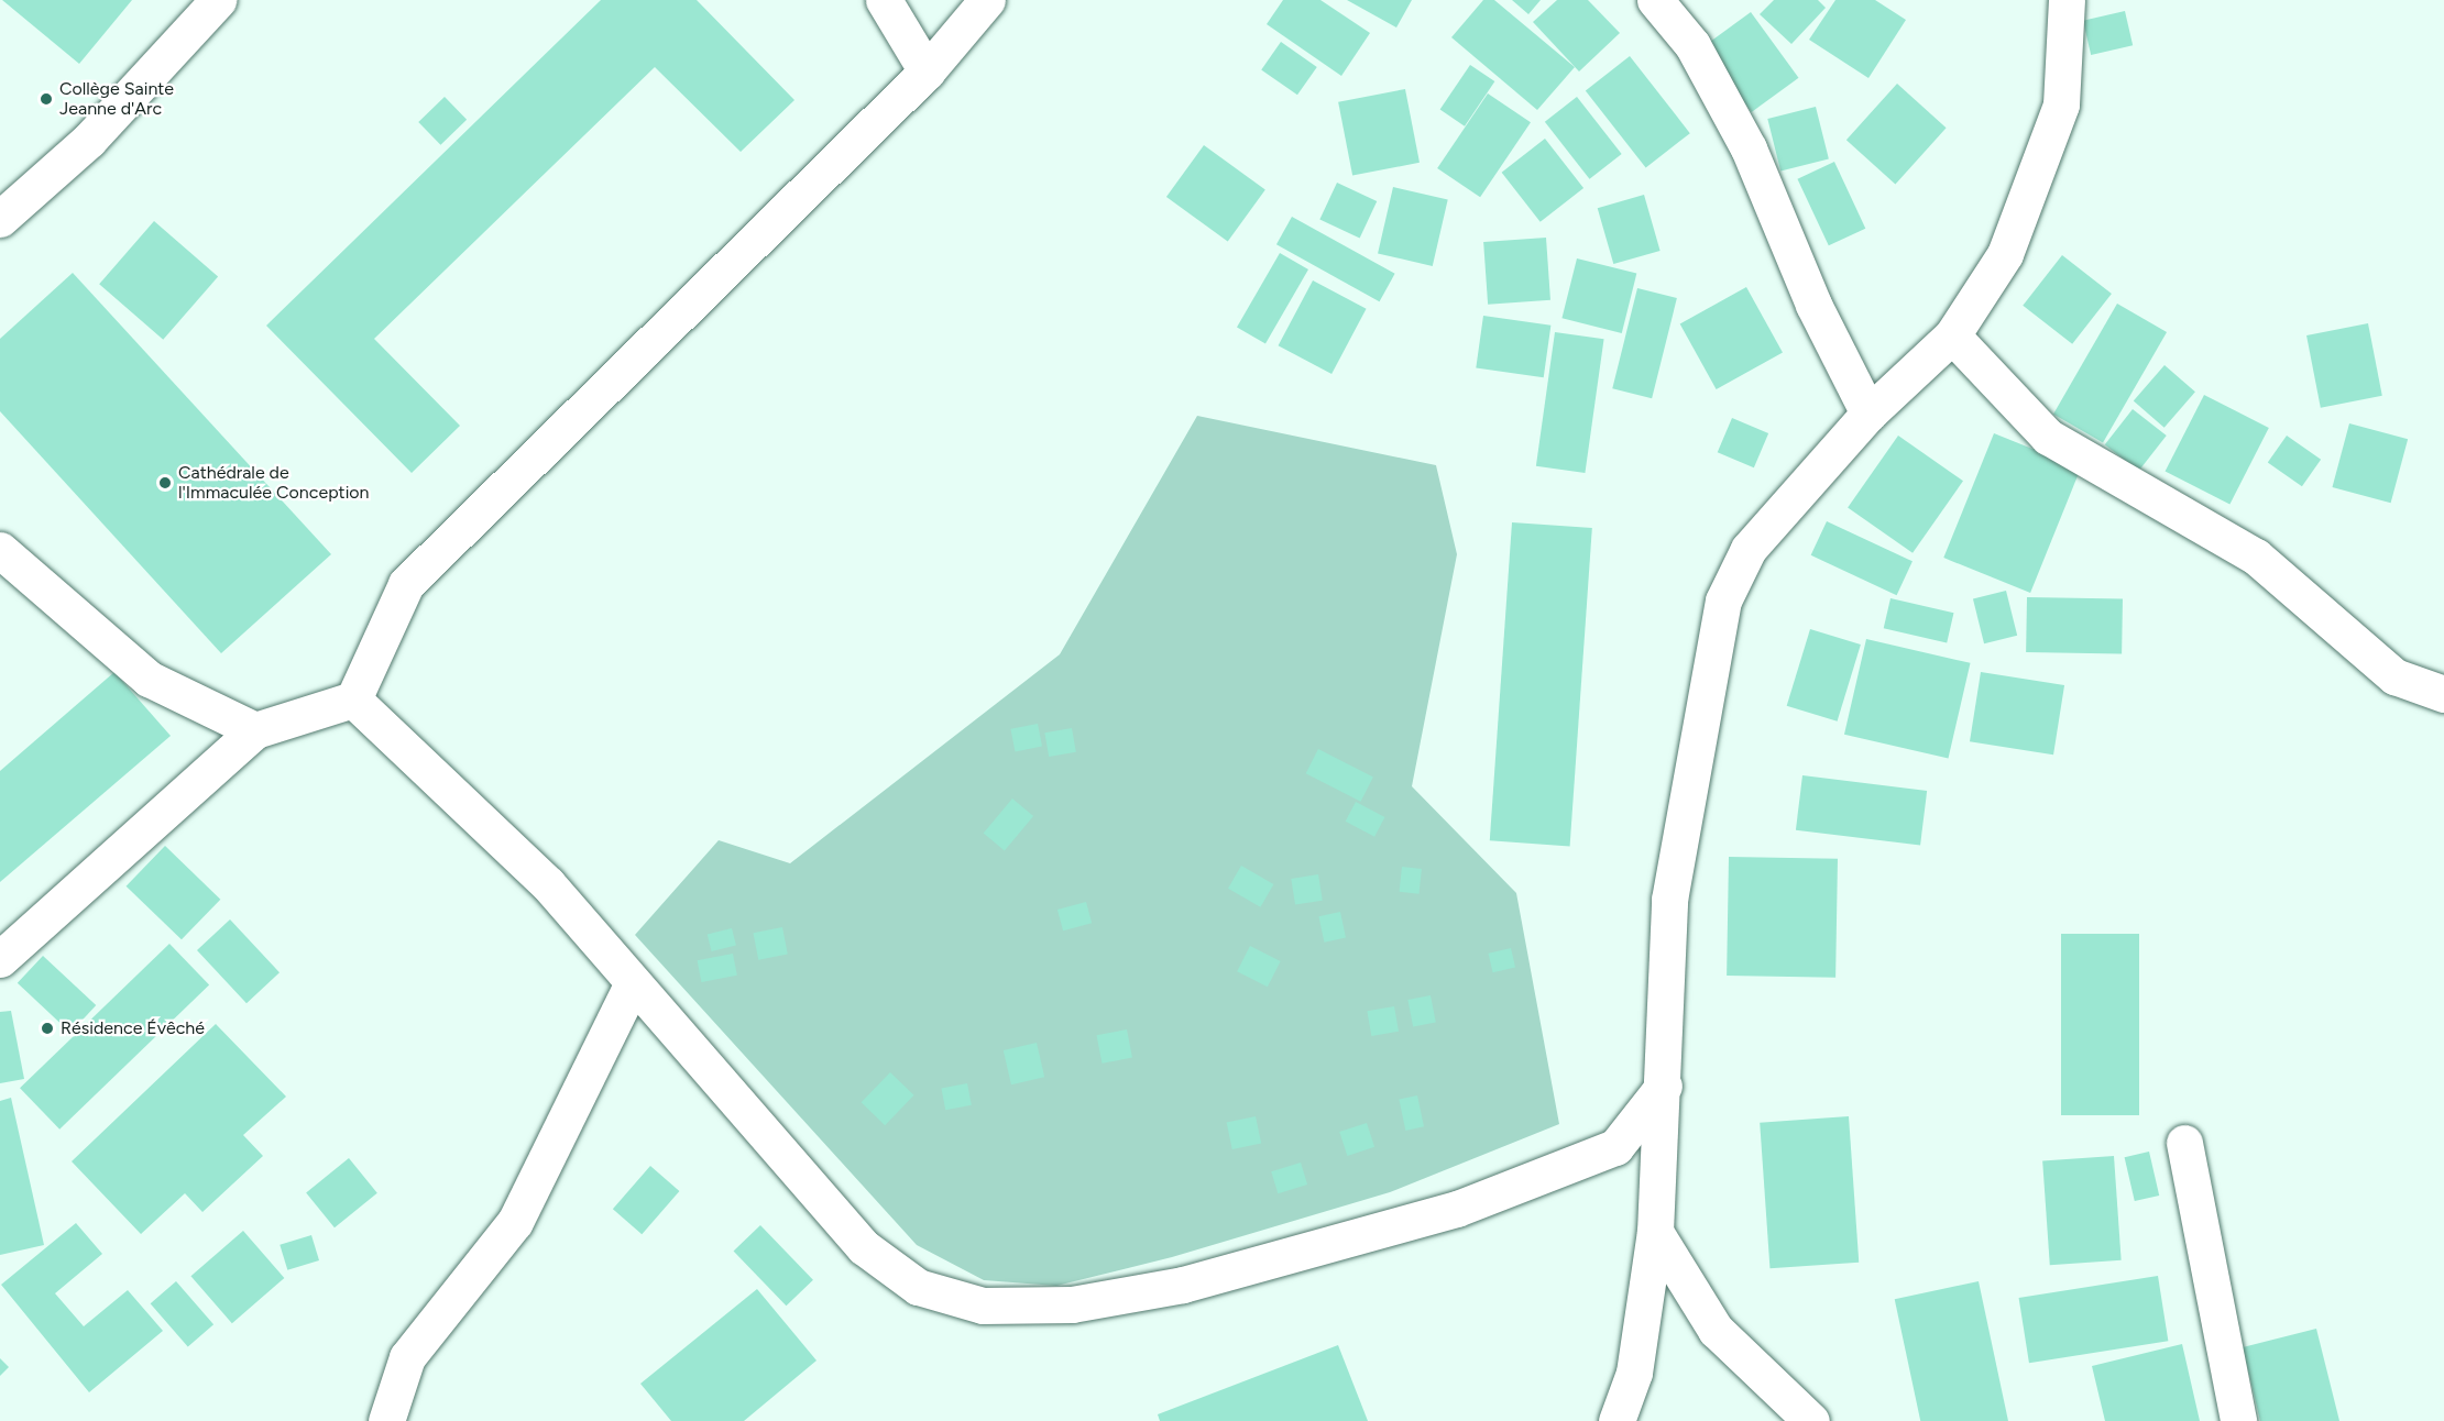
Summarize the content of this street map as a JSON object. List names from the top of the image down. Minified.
{"places":["Collège Sainte Jeanne d'Arc","Cathédrale de l'Immaculée Conception","Résidence Évêché"]}
